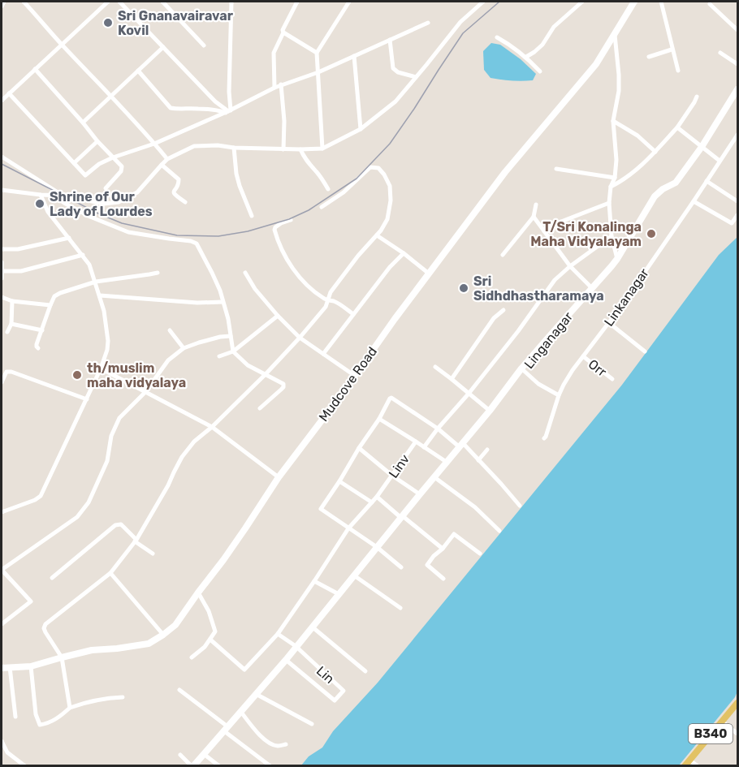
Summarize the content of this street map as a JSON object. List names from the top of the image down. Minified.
{"streets":{"main road":["B340"],"street":["Linkanagar","Linganagar","Orr","Mudcove Road","Linv","Lin"]},"crossings":[["Linkanagar","Linganagar"],["Linkanagar","Orr"]],"places":["Sri Gnanavairavar Kovil","Shrine of Our Lady of Lourdes","T/Sri Konalinga Maha Vidyalayam","Sri Sidhdhastharamaya","th/muslim maha vidyalaya"]}
